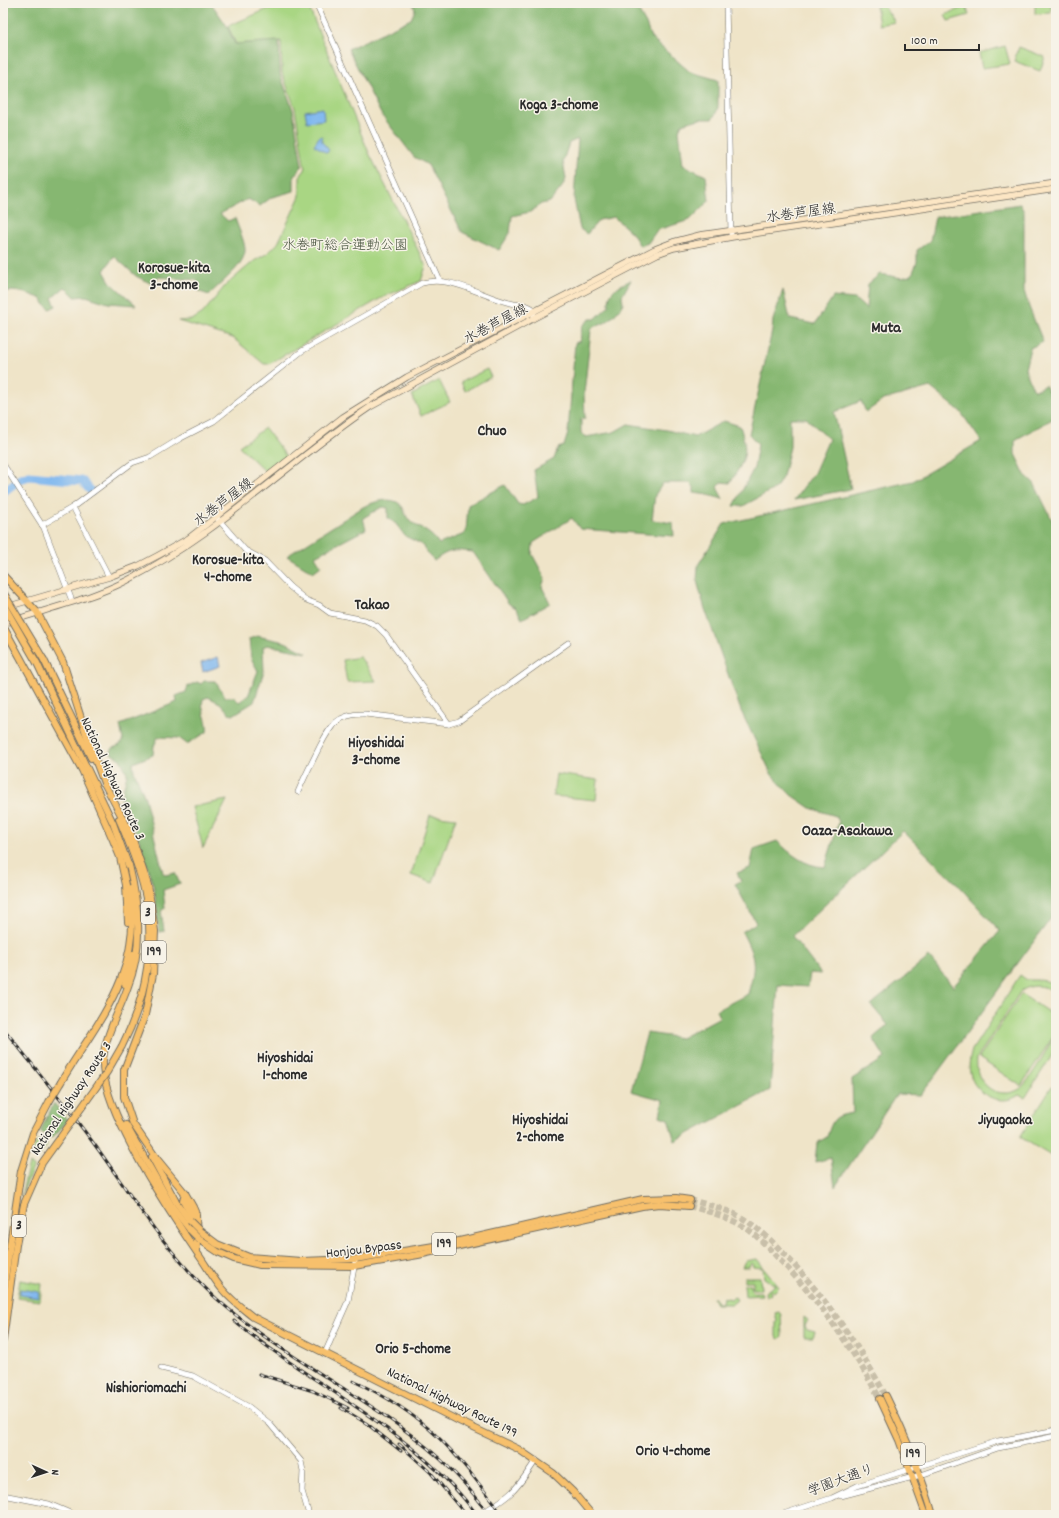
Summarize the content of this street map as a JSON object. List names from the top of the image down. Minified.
{"streets":{"highway":["National Highway Route 3","3","199","Honjou Bypass","National Highway Route 199"],"main road":["水巻芦屋線"],"street":["学園大通り"]},"crossings":[["National Highway Route 3","National Highway Route 199"],["199","学園大通り"],["Honjou Bypass","National Highway Route 199"]],"districts":["Koga 3-chome","Korosue-kita 3-chome","Muta","Chuo","Korosue-kita 4-chome","Takao","Hiyoshidai 3-chome","Oaza-Asakawa","Hiyoshidai 1-chome","Hiyoshidai 2-chome","Jiyugaoka","Orio 5-chome","Nishioriomachi","Orio 4-chome"],"parks":["水巻町総合運動公園"],"scale_bar":"100 m","north":"right"}
